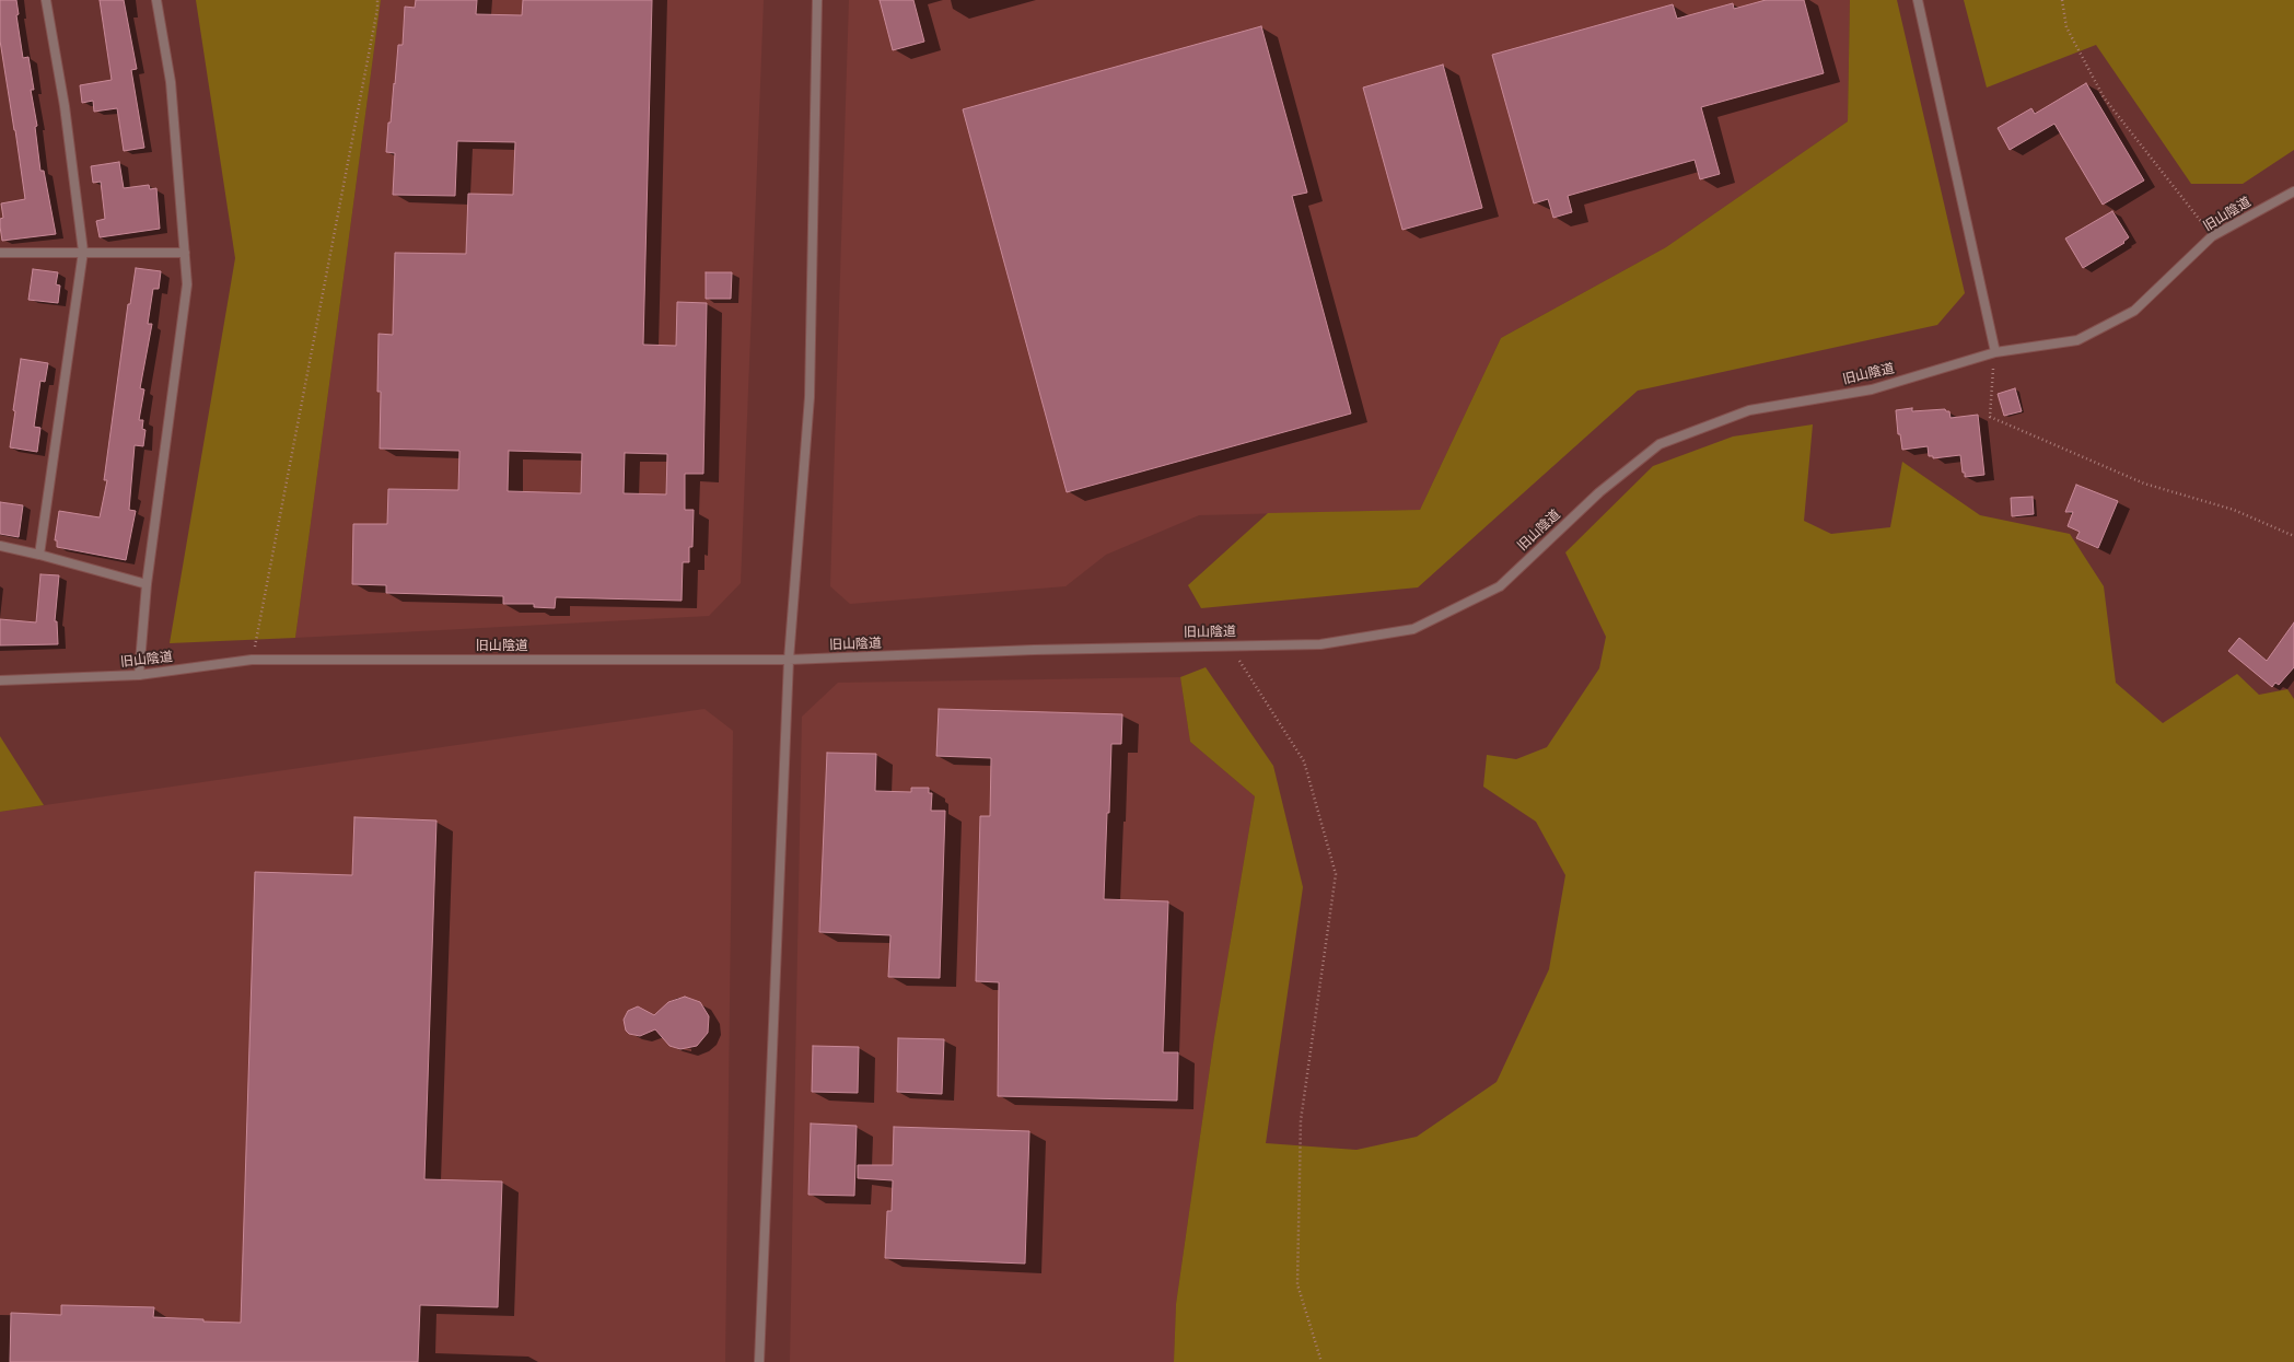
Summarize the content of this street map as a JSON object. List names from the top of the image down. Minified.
{"streets":{"street":["旧山陰道"]}}
